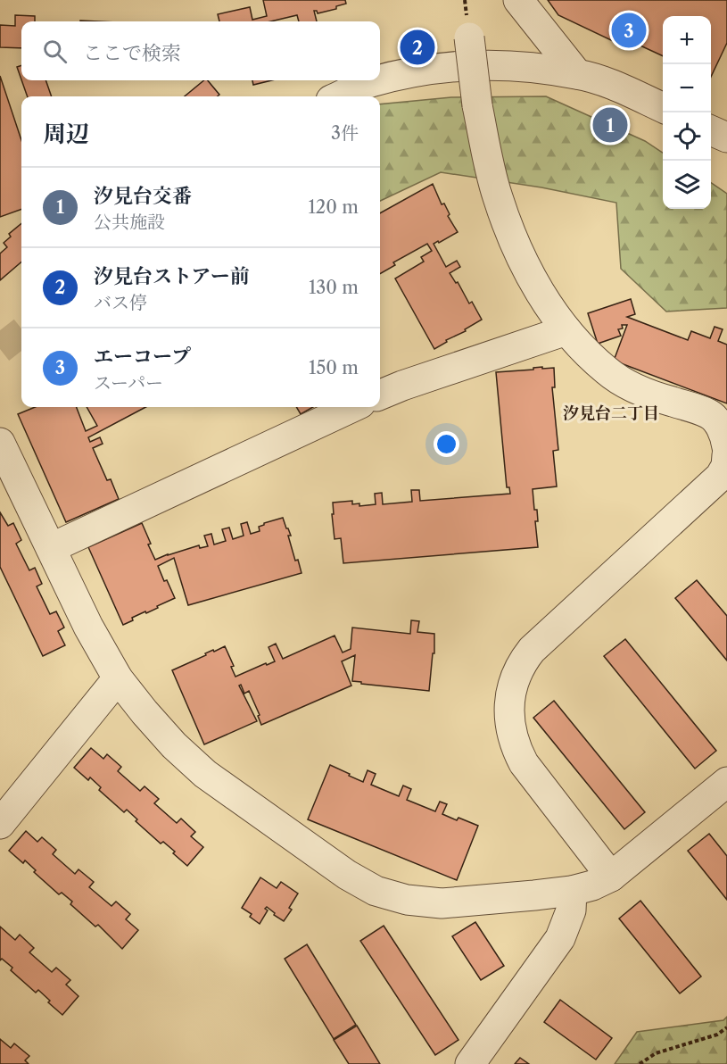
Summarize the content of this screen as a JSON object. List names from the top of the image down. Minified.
{"districts":["汐見台二丁目"],"page":{"pins":["3","2","1"],"map_buttons":["+","−"],"search":"ここで検索","heading":["周辺","3件"],"list":[{"mark":"1","name":"汐見台交番","note":"公共施設","value":"120 m"},{"mark":"2","name":"汐見台ストアー前","note":"バス停","value":"130 m"},{"mark":"3","name":"エーコープ","note":"スーパー","value":"150 m"}]}}
